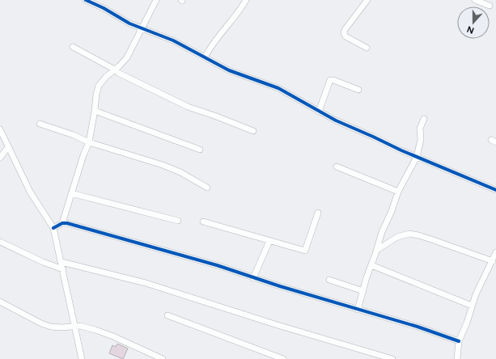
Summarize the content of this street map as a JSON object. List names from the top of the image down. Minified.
{"north":"bottom"}
